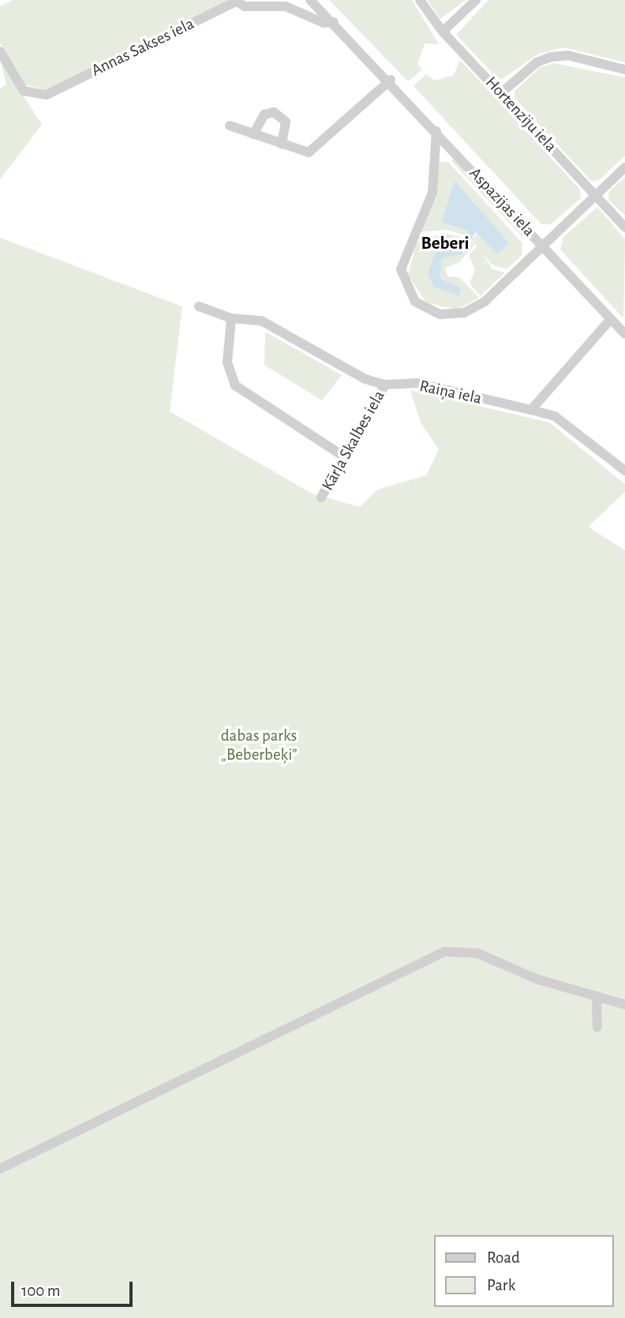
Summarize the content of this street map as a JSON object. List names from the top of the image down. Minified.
{"streets":{"street":["Annas Sakses iela","Hortenziju iela","Aspazijas iela","Raiņa iela","Kārļa Skalbes iela"]},"crossings":[["Raiņa iela","Kārļa Skalbes iela"]],"districts":["Beberi"],"parks":["dabas parks „Beberbeķi”"],"legend":["Road","Park"],"scale_bar":"100 m"}
